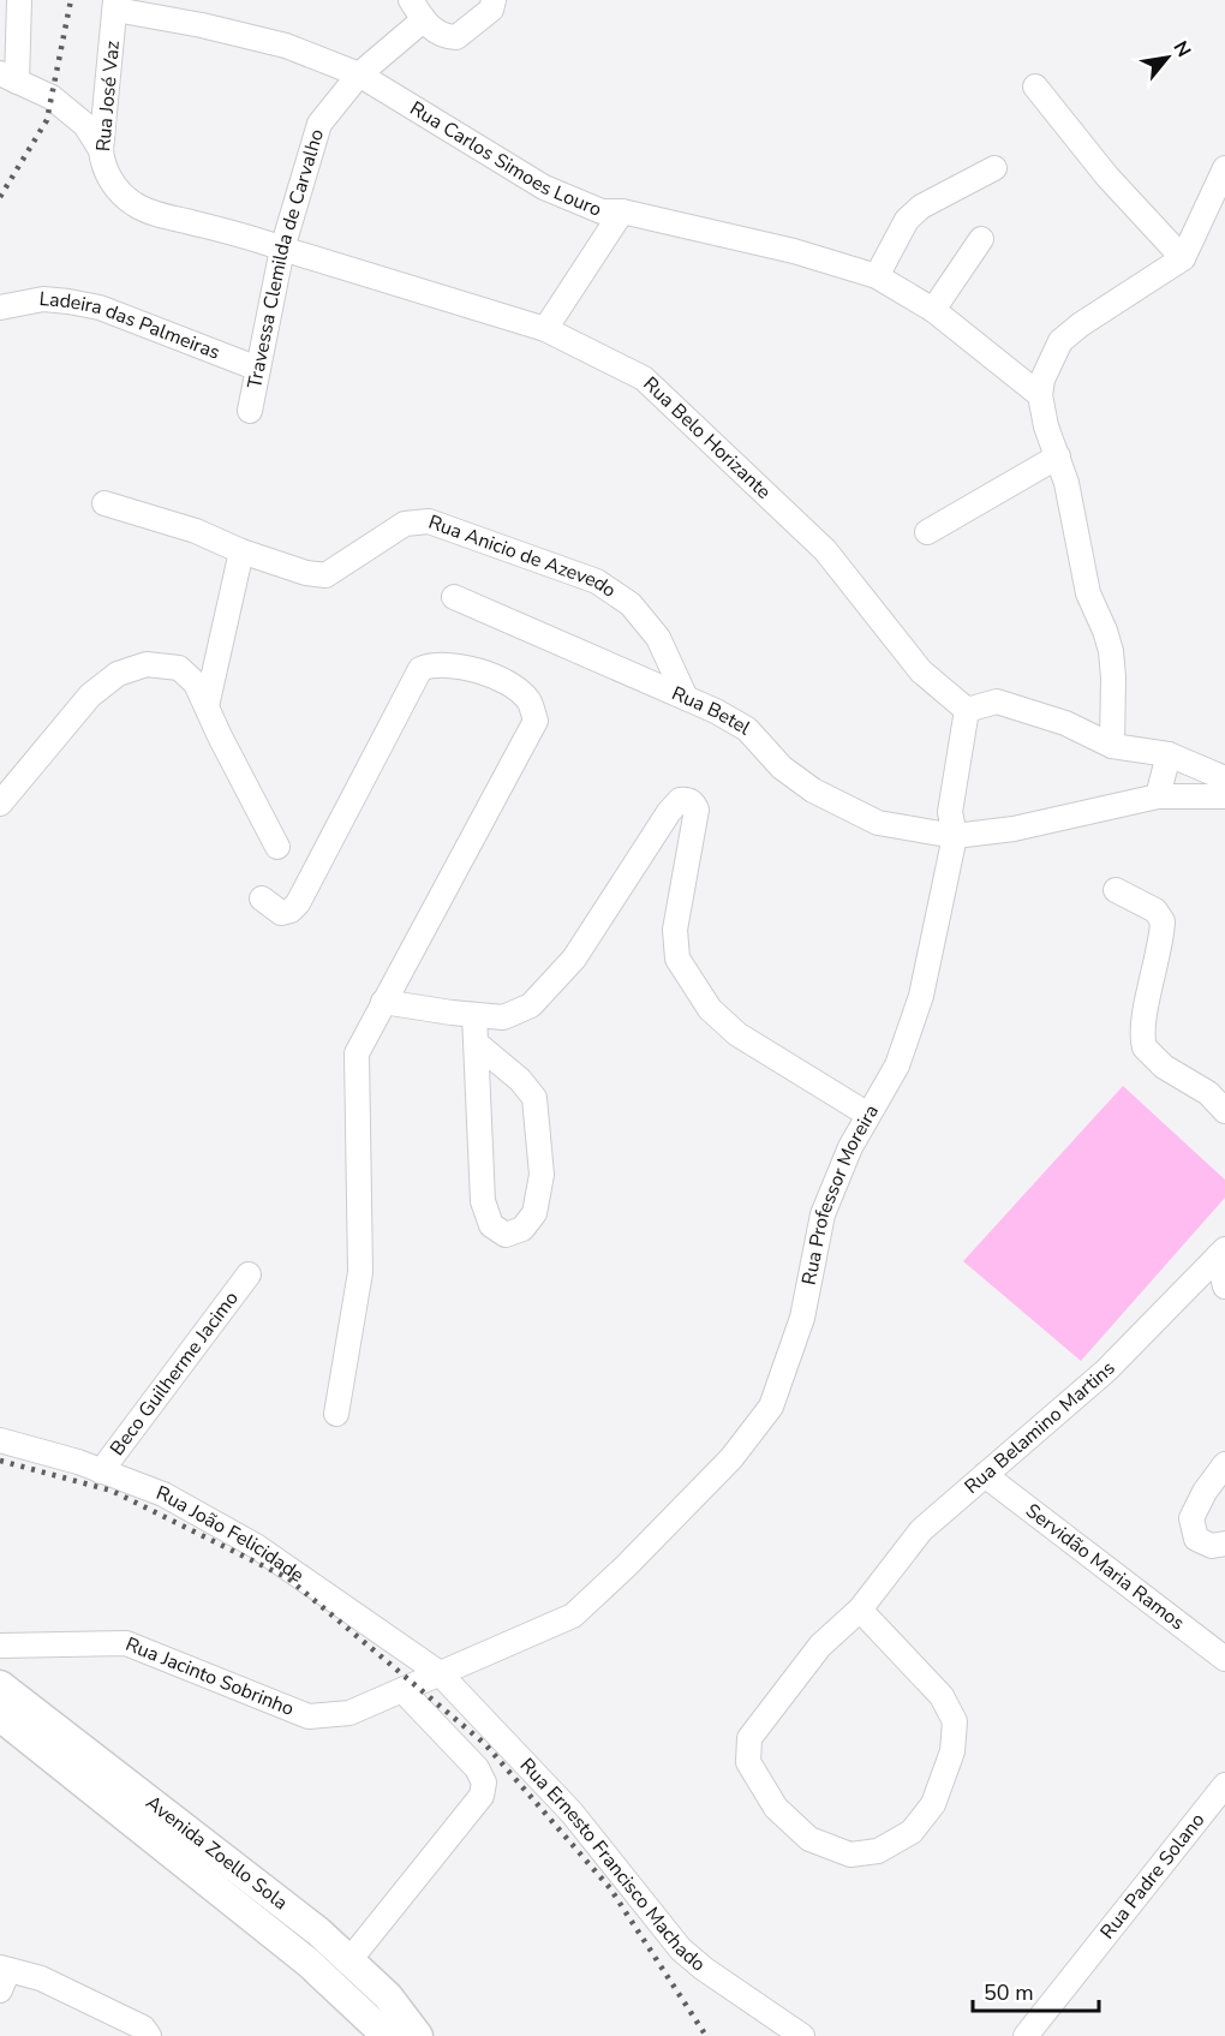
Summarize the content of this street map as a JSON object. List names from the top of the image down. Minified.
{"streets":{"main road":["Avenida Zoello Sola"],"street":["Rua José Vaz","Rua Carlos Simoes Louro","Travessa Clemilda de Carvalho","Ladeira das Palmeiras","Rua Belo Horizante","Rua Anicio de Azevedo","Rua Betel","Rua Professor Moreira","Beco Guilherme Jacimo","Rua Belamino Martins","Rua João Felicidade","Servidão Maria Ramos","Rua Jacinto Sobrinho","Rua Ernesto Francisco Machado","Rua Padre Solano"]},"crossings":[["Rua José Vaz","Rua Carlos Simoes Louro"],["Rua José Vaz","Rua Belo Horizante"],["Rua Carlos Simoes Louro","Travessa Clemilda de Carvalho"],["Travessa Clemilda de Carvalho","Ladeira das Palmeiras"],["Travessa Clemilda de Carvalho","Rua Belo Horizante"],["Rua Belo Horizante","Rua Professor Moreira"],["Rua Anicio de Azevedo","Rua Betel"],["Rua Betel","Rua Professor Moreira"],["Rua Professor Moreira","Rua João Felicidade"],["Rua Professor Moreira","Rua Jacinto Sobrinho"],["Rua Professor Moreira","Rua Ernesto Francisco Machado"],["Beco Guilherme Jacimo","Rua João Felicidade"],["Rua Belamino Martins","Servidão Maria Ramos"],["Rua João Felicidade","Rua Jacinto Sobrinho"],["Rua João Felicidade","Rua Ernesto Francisco Machado"],["Rua Jacinto Sobrinho","Rua Ernesto Francisco Machado"]],"scale_bar":"50 m","north":"top right"}
